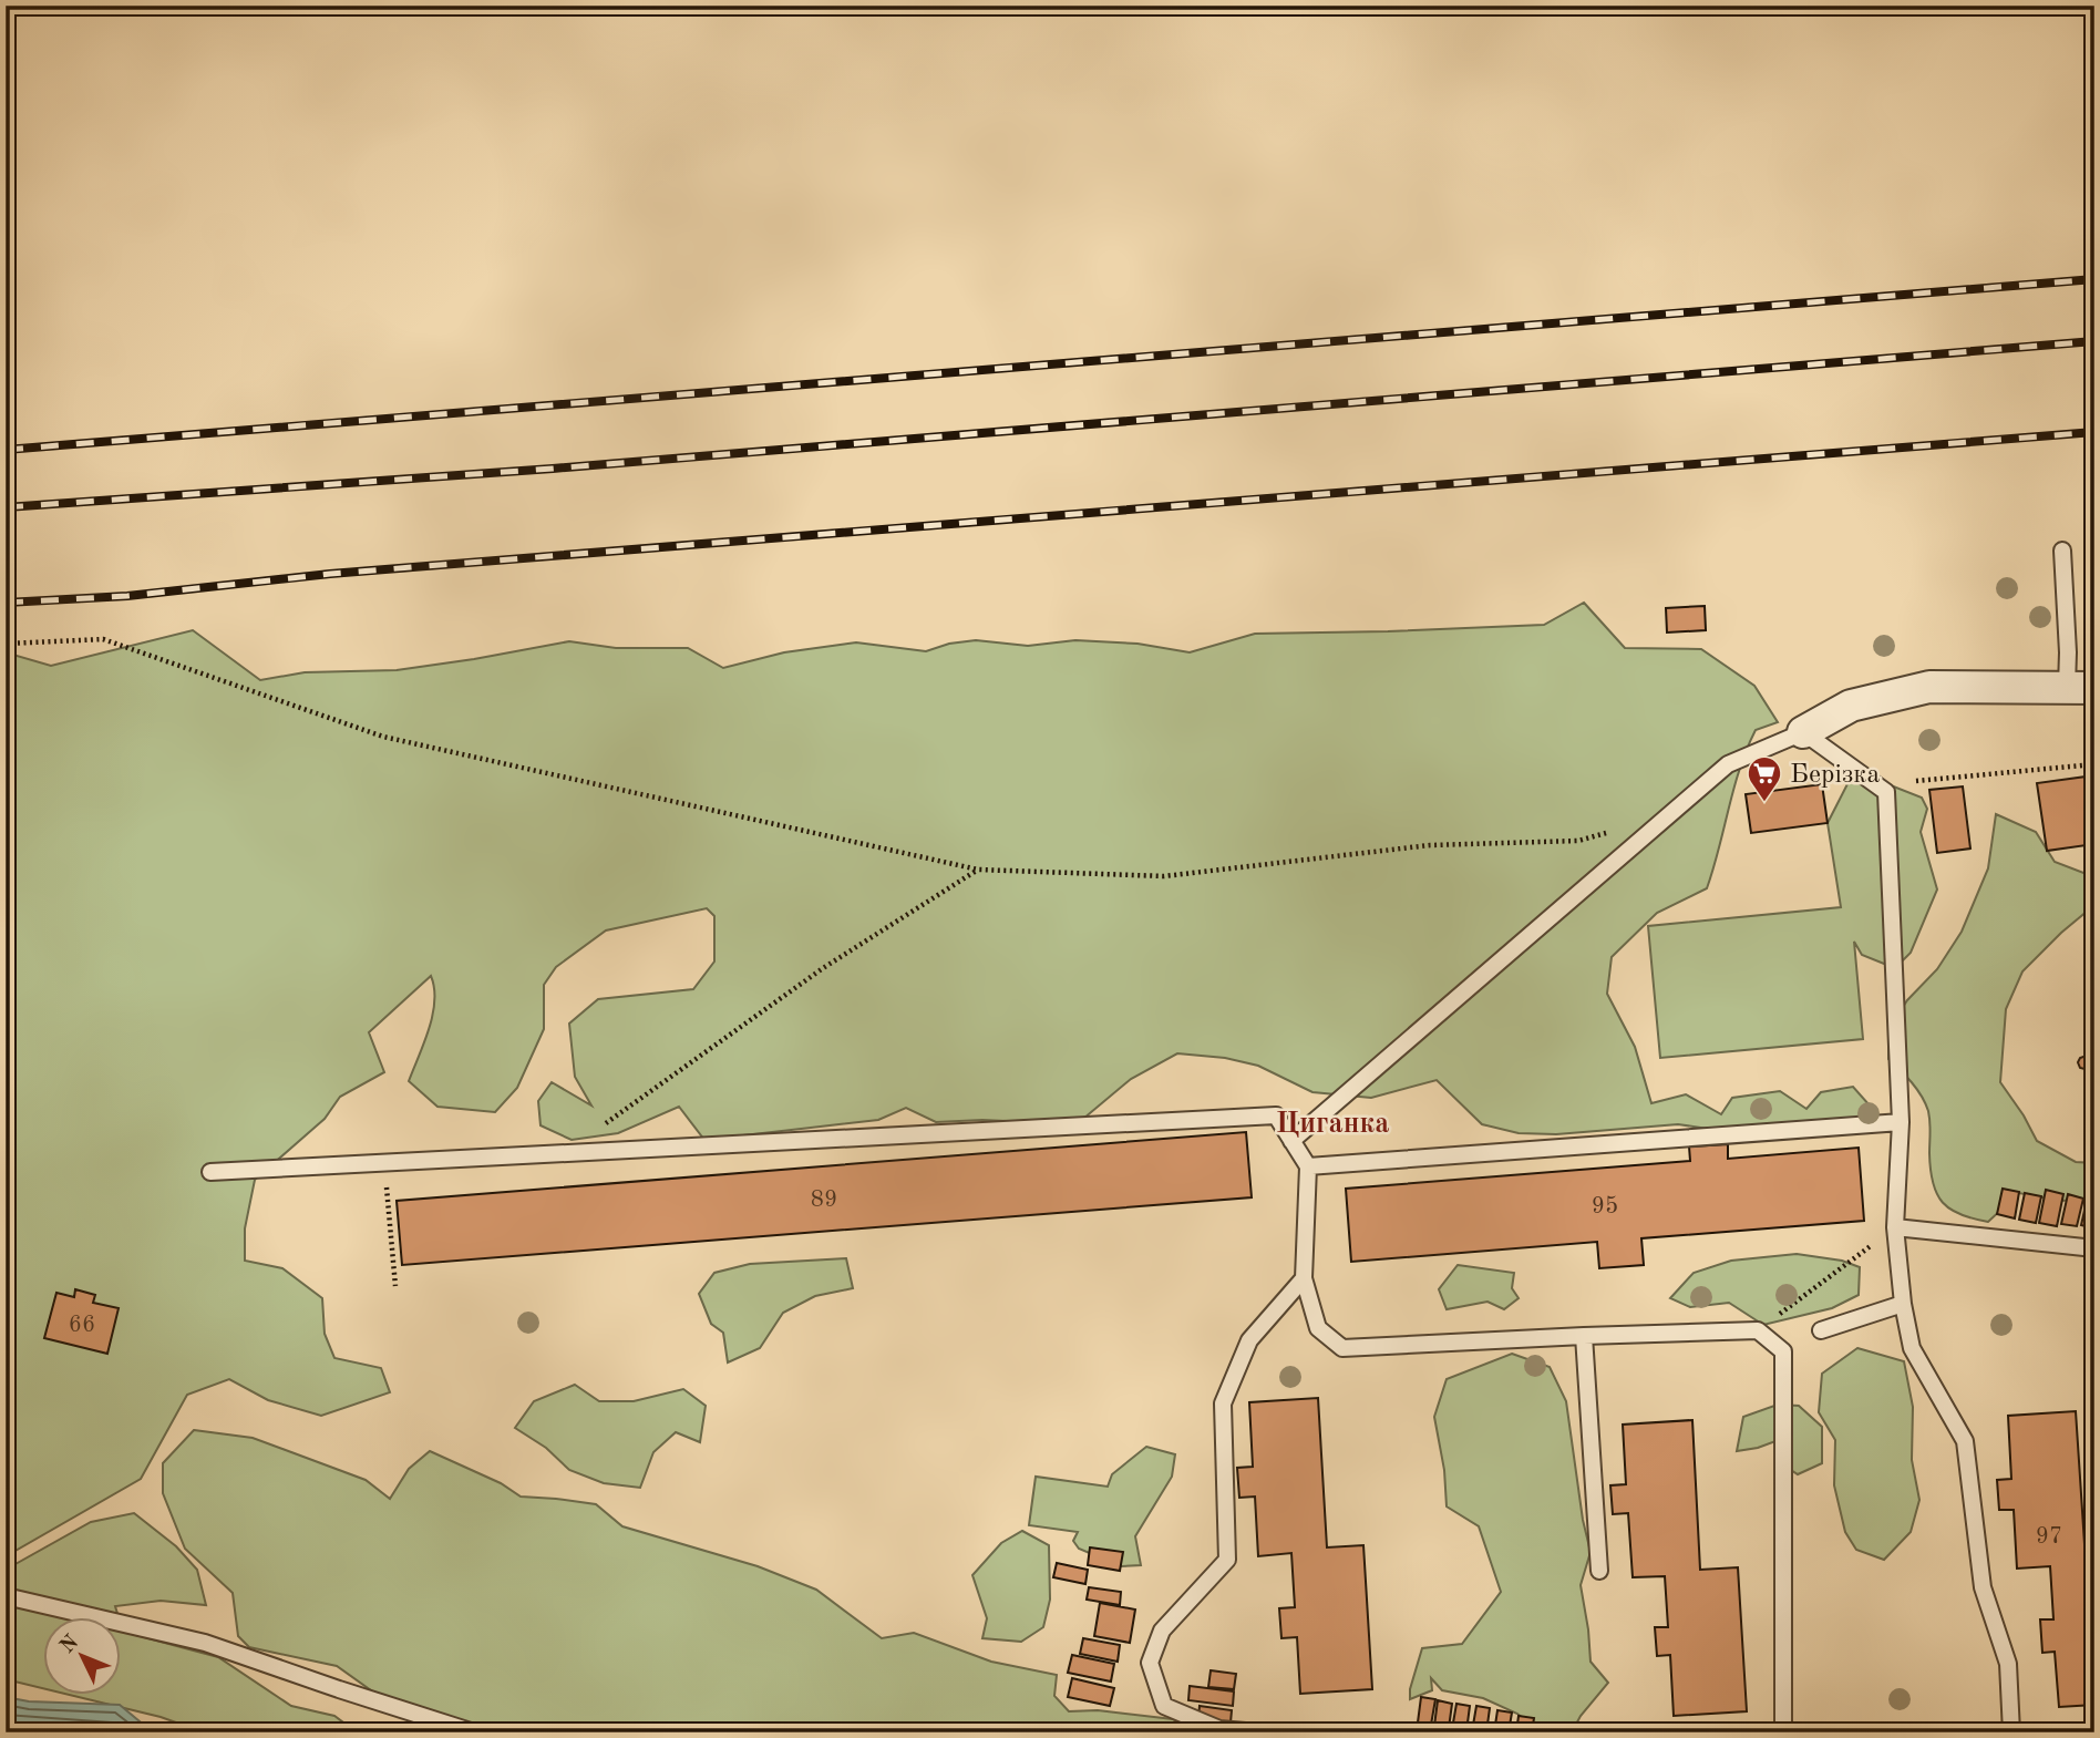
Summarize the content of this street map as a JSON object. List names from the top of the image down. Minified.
{"districts":["Циганка"],"places":{"supermarket":["Берізка"]},"house_numbers":["89","95","66","97"],"north":"top left"}
